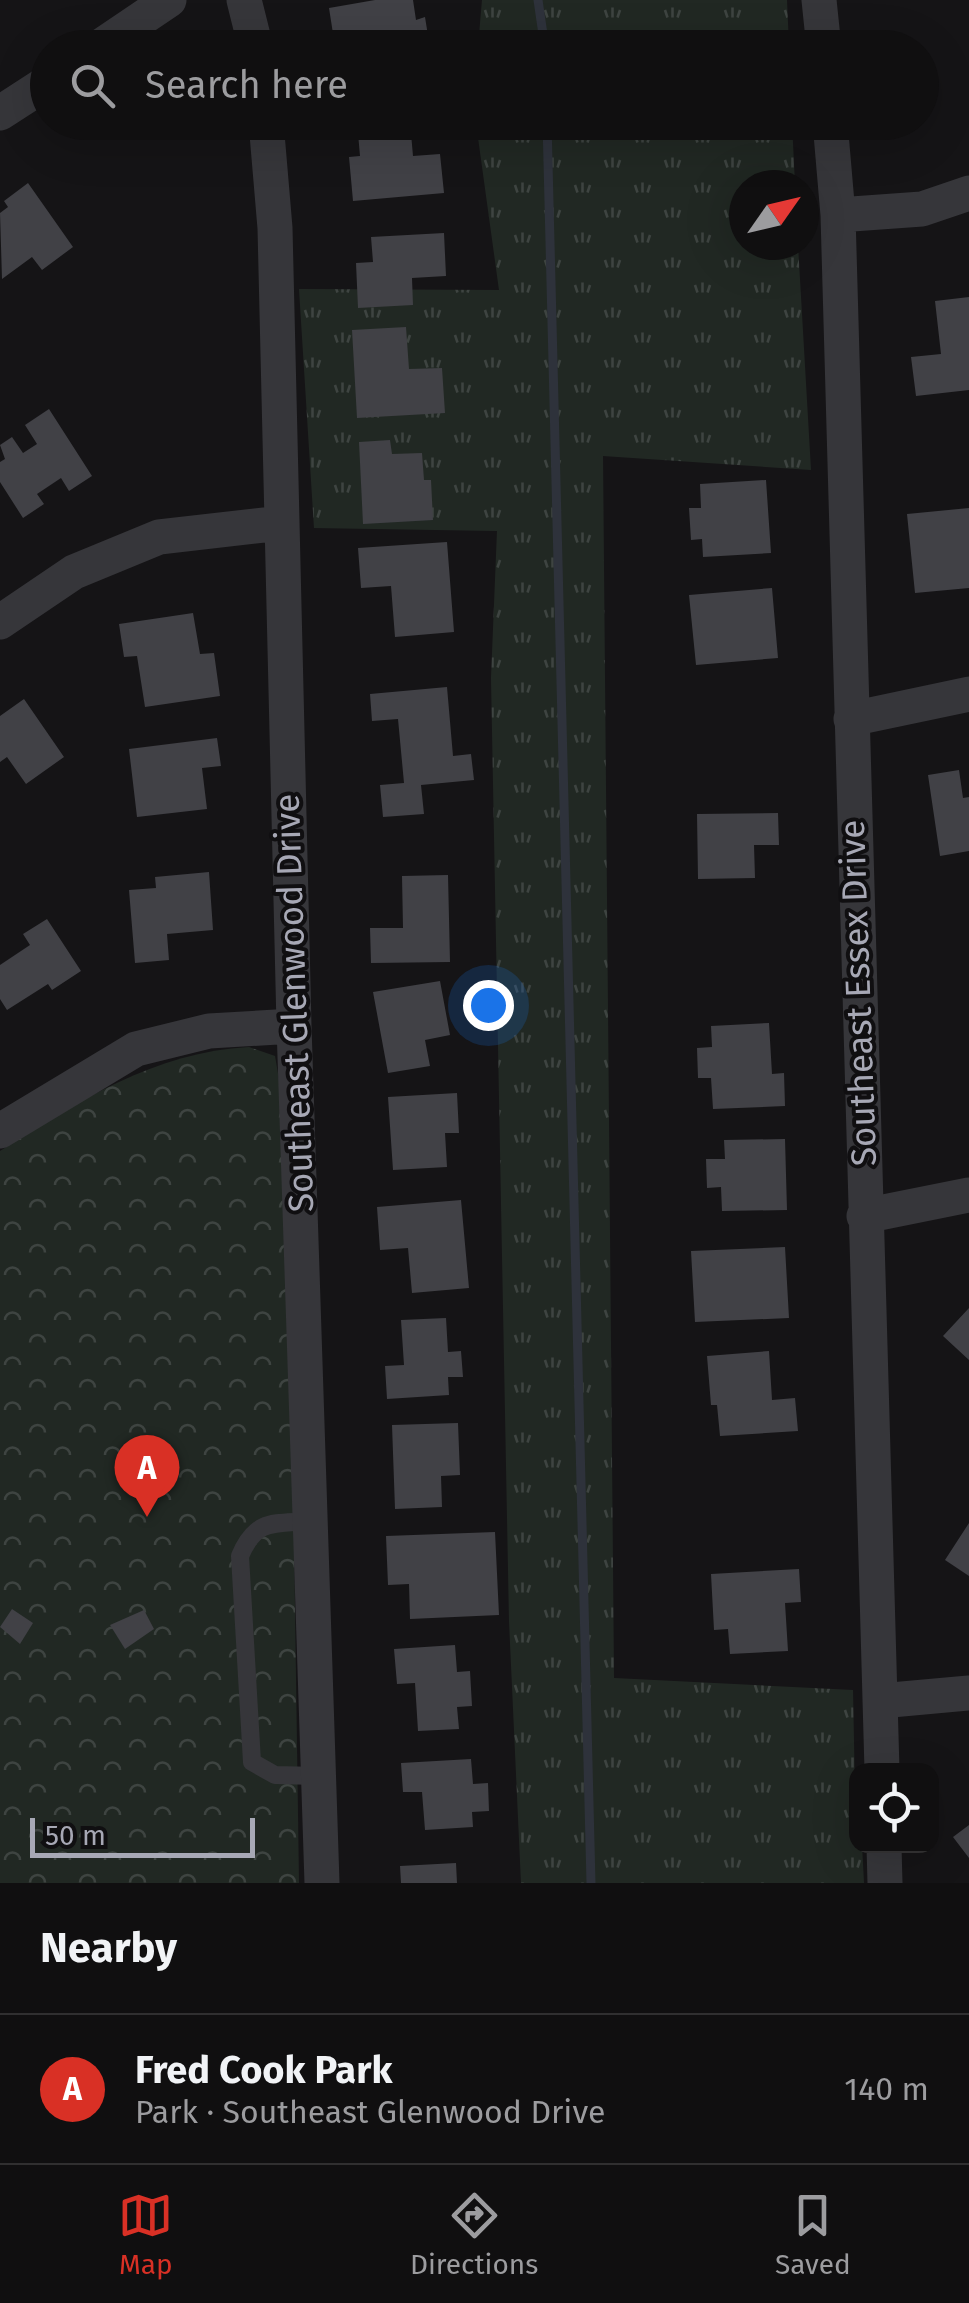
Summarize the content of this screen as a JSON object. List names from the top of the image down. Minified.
{"streets":{"street":["Southeast Essex Drive","Southeast Glenwood Drive"]},"scale_bar":"50 m","north":"top right","page":{"search":"Search here","pins":"A","scale":"50 m","heading":"Nearby","list":[{"mark":"A","name":"Fred Cook Park","note":"Park · Southeast Glenwood Drive","value":"140 m"}],"nav":["Map","Directions","Saved"]}}
